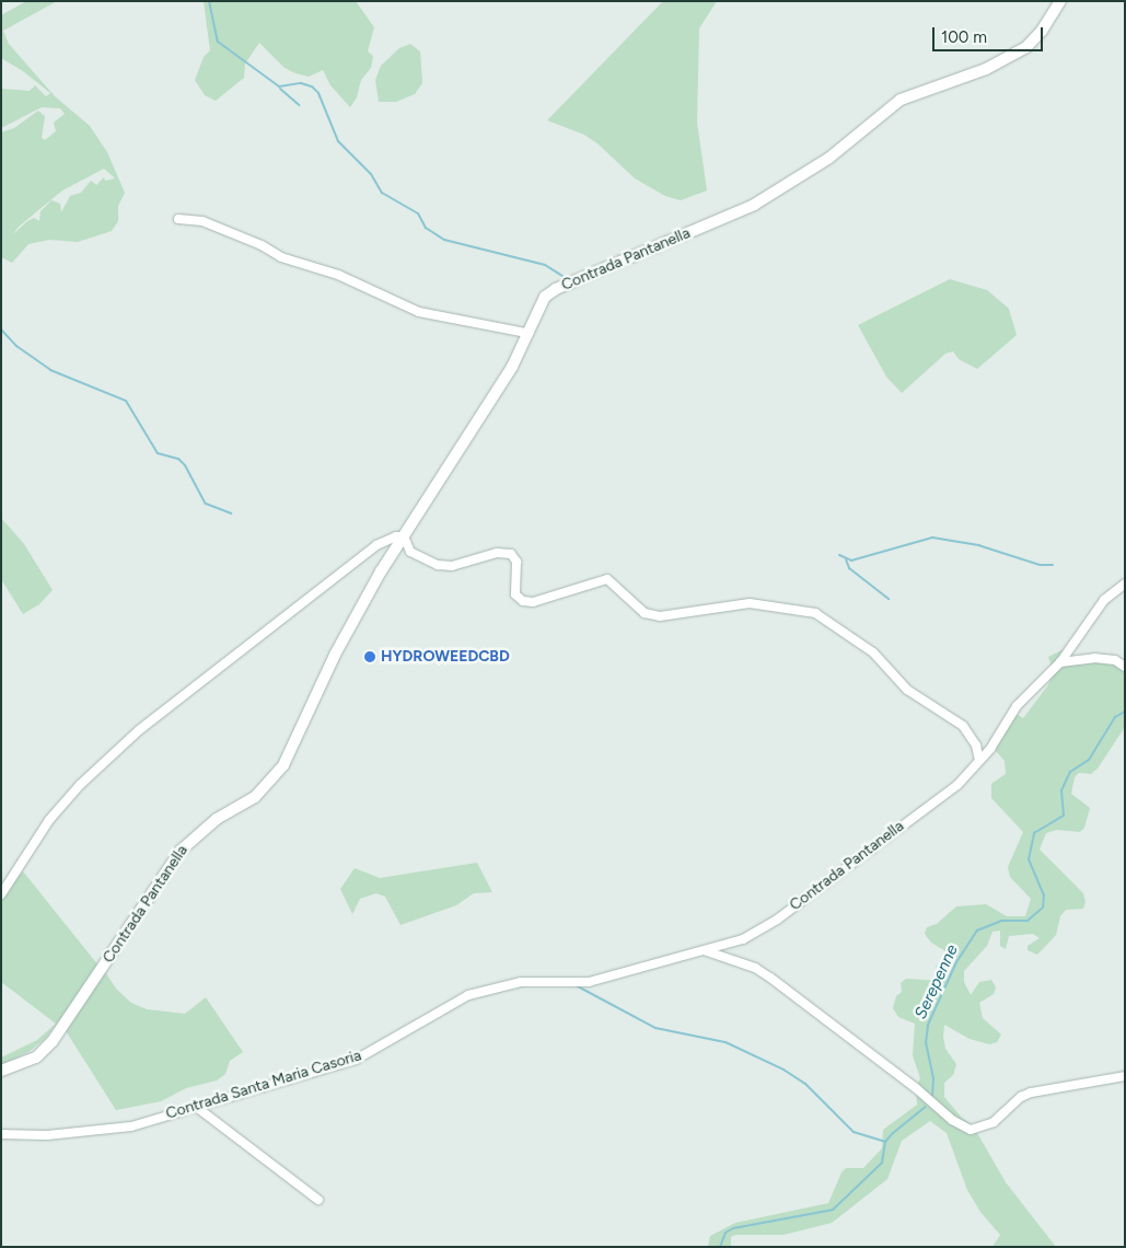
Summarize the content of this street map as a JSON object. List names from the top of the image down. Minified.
{"streets":{"street":["Contrada Pantanella","Contrada Santa Maria Casoria"]},"crossings":[["Contrada Pantanella","Contrada Santa Maria Casoria"]],"water":["Serepenne"],"places":["HYDROWEEDCBD"],"scale_bar":"100 m"}
